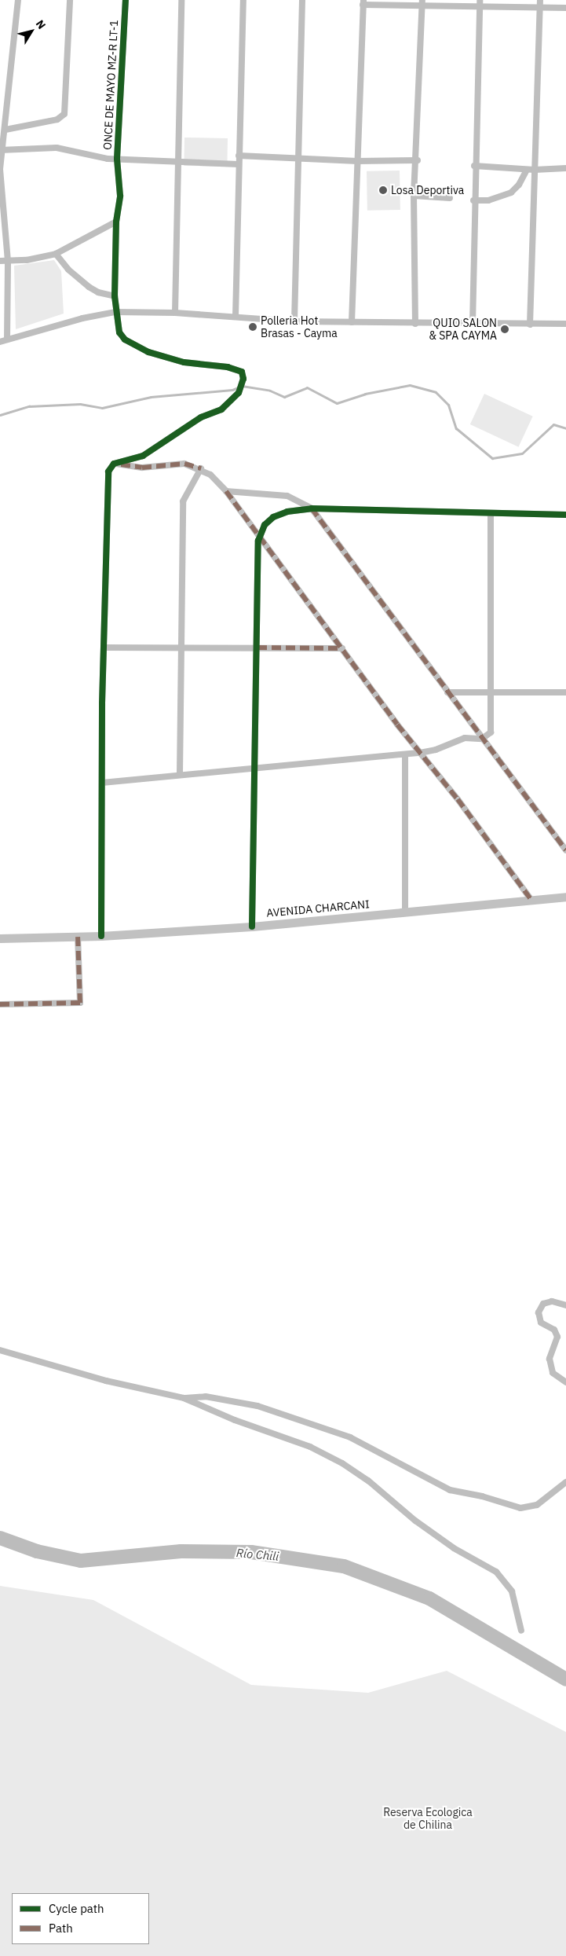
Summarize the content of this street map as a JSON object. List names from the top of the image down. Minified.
{"streets":{"main road":["AVENIDA CHARCANI"],"street":["ONCE DE MAYO MZ-R LT-1"]},"water":["Río Chili"],"parks":["Reserva Ecologica de Chilina"],"places":["Losa Deportiva","Polleria Hot Brasas - Cayma","QUIO SALON & SPA CAYMA"],"legend":["Cycle path","Path"],"north":"top right"}
